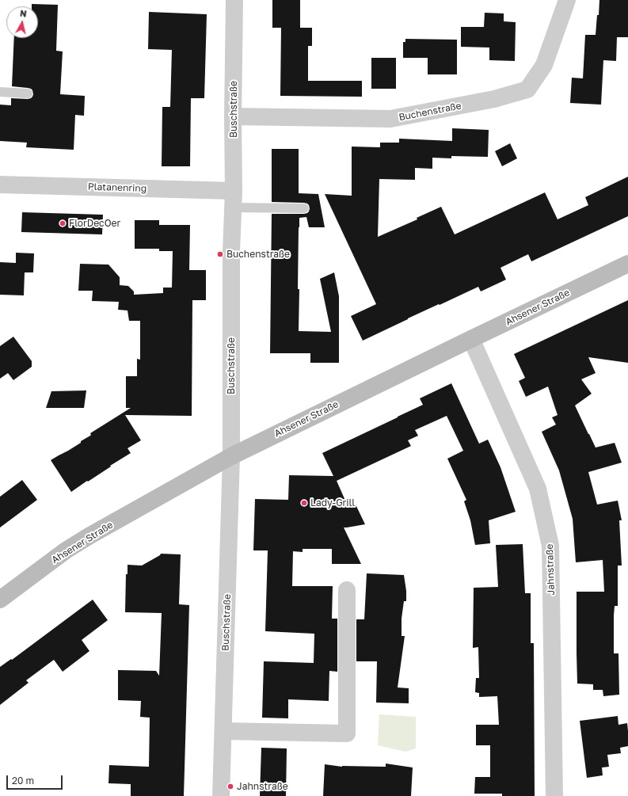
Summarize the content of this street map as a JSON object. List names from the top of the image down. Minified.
{"streets":{"main road":["Ahsener Straße"],"street":["Buschstraße","Buchenstraße","Platanenring","Jahnstraße"]},"crossings":[["Buschstraße","Buchenstraße"],["Buschstraße","Platanenring"],["Buschstraße","Ahsener Straße"],["Ahsener Straße","Jahnstraße"]],"places":["FlorDecOer","Buchenstraße","Lady-Grill","Jahnstraße"],"scale_bar":"20 m","north":"top"}
